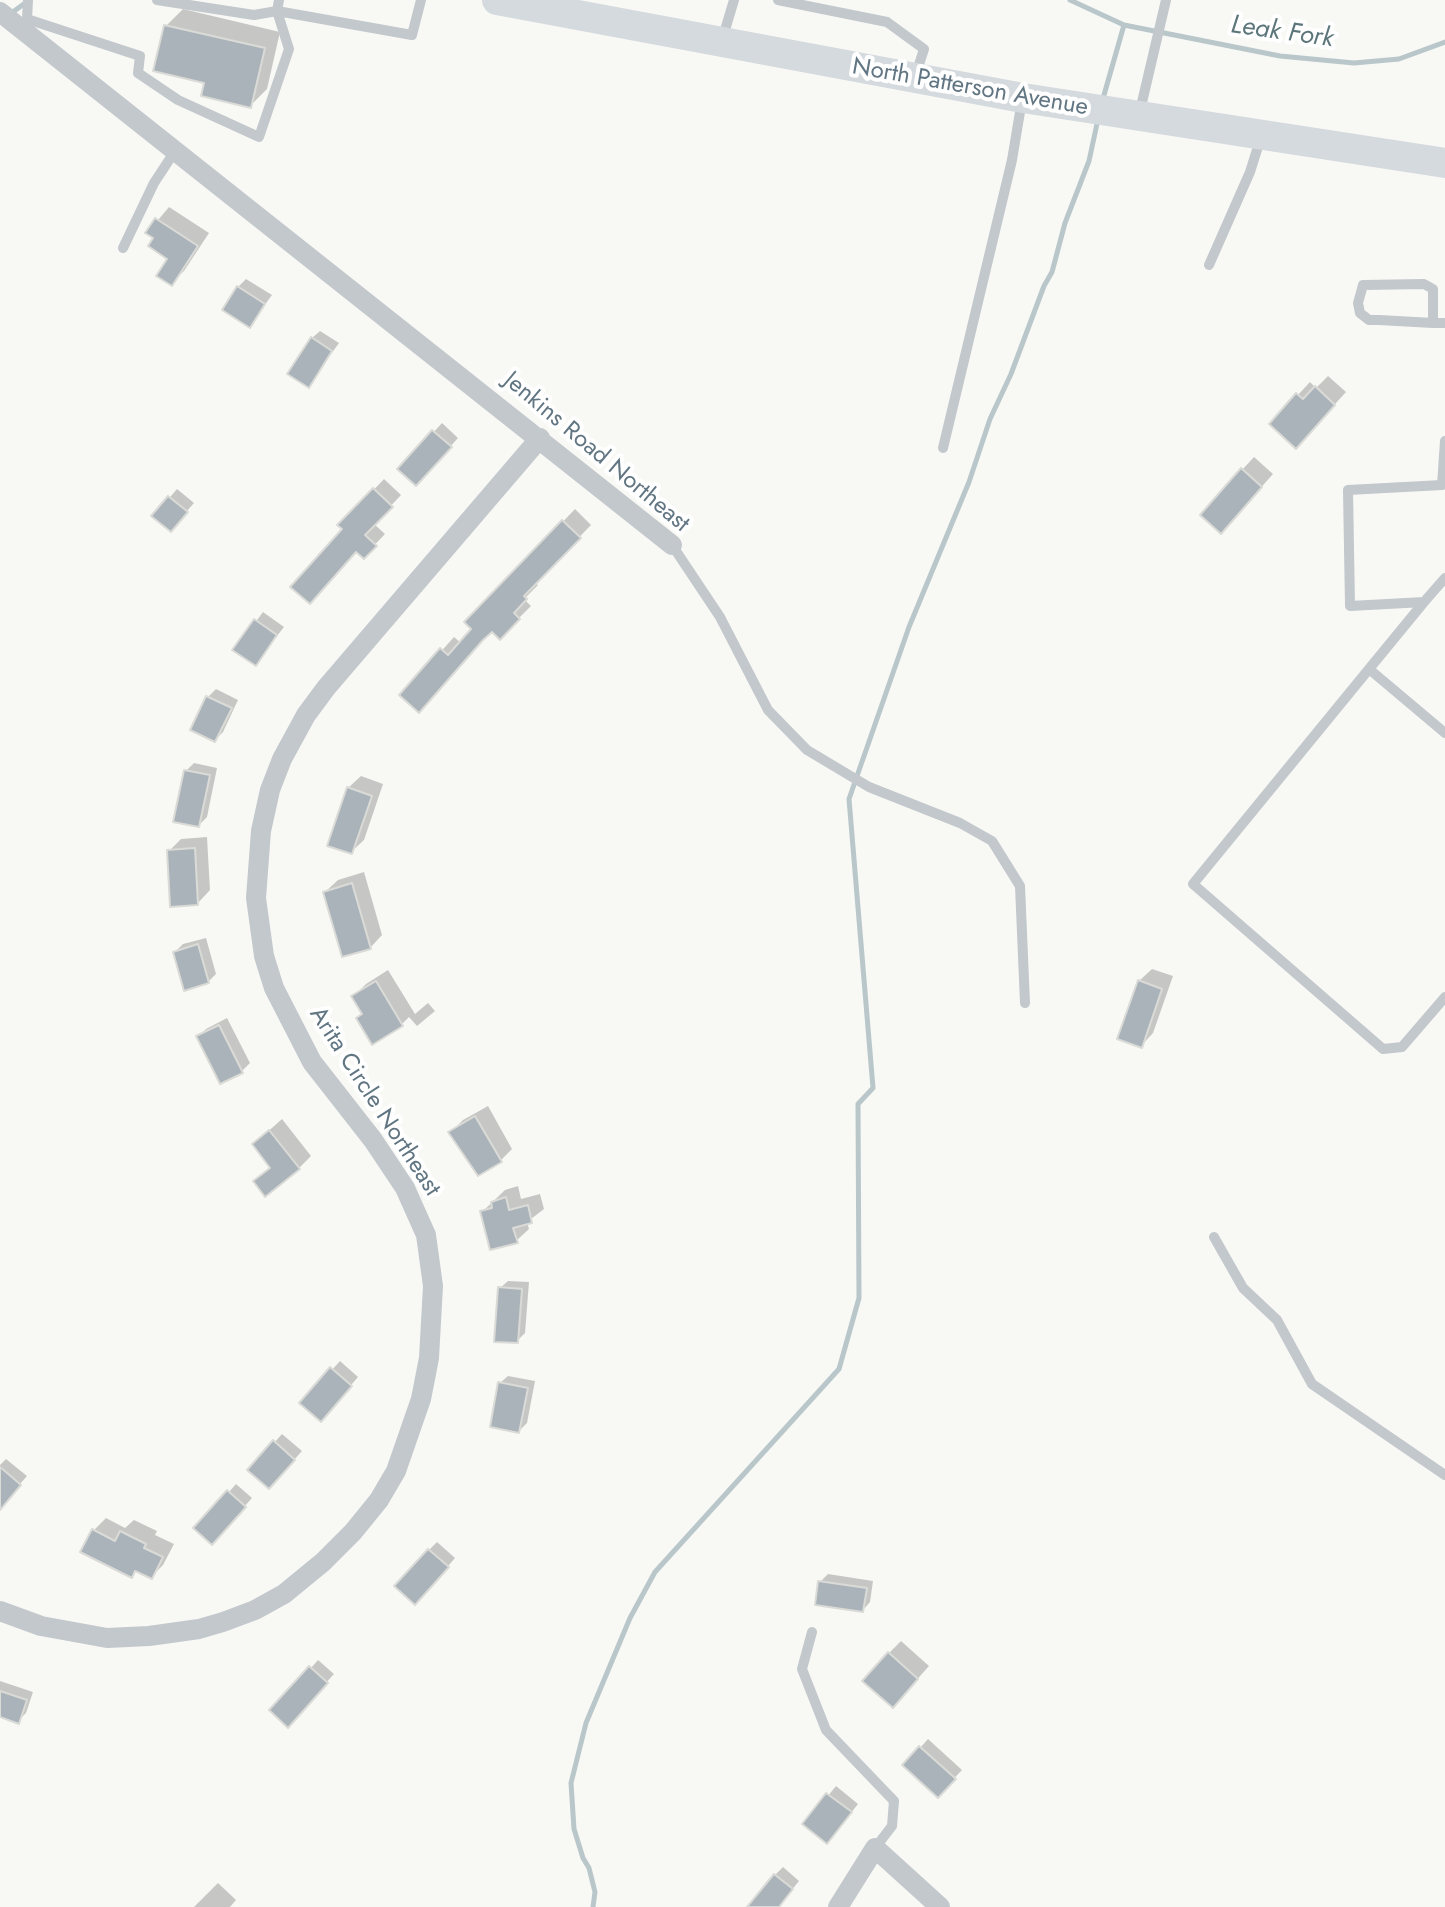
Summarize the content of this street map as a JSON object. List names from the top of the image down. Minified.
{"streets":{"main road":["North Patterson Avenue"],"street":["Jenkins Road Northeast","Arita Circle Northeast"]},"crossings":[["Jenkins Road Northeast","Arita Circle Northeast"]],"water":["Leak Fork"]}
